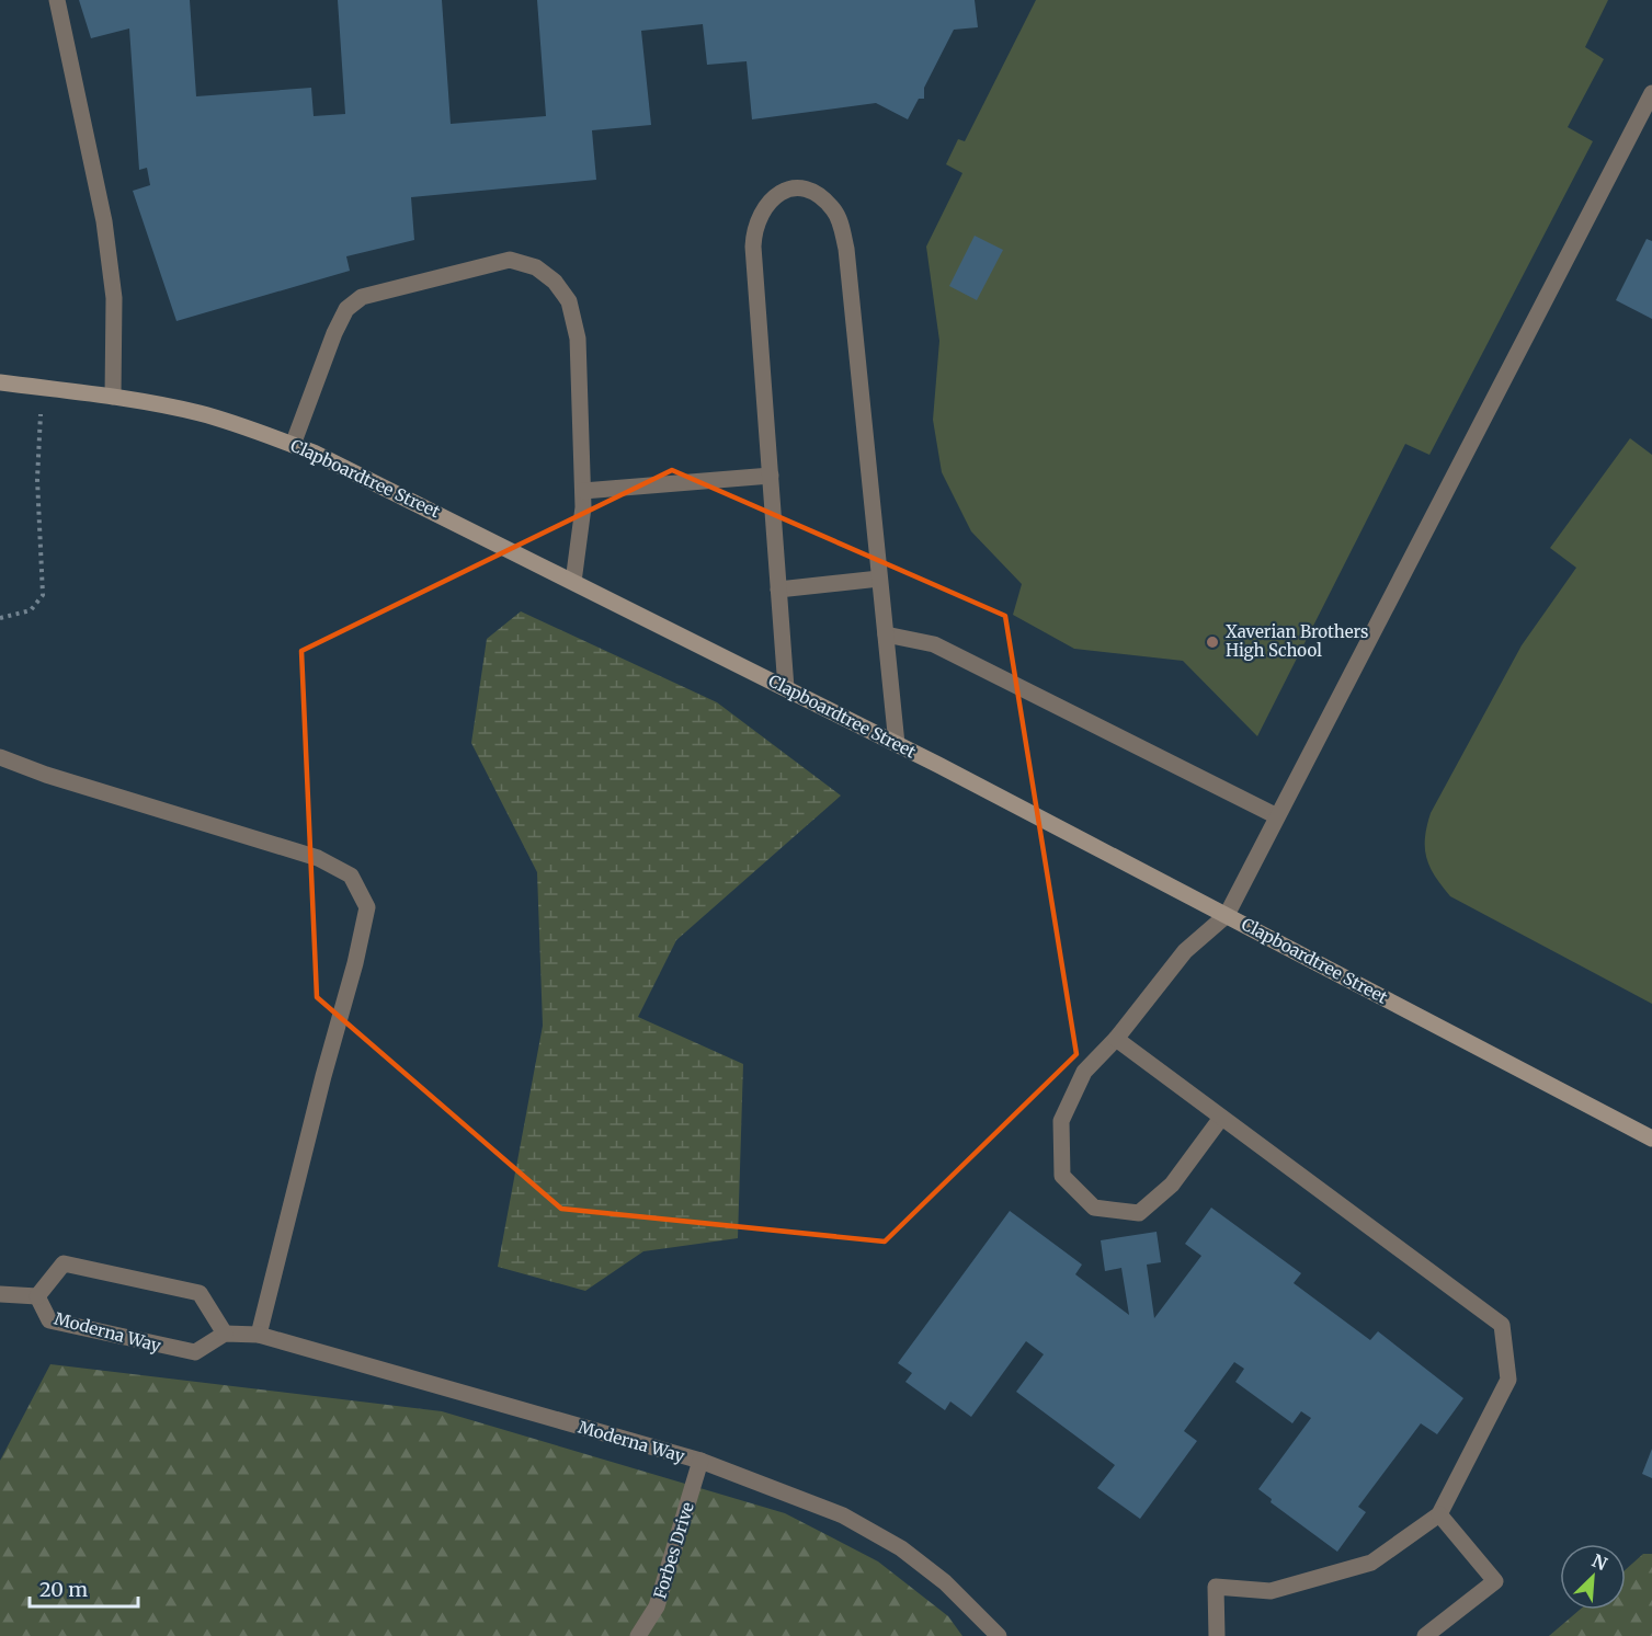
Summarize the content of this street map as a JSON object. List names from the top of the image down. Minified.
{"streets":{"main road":["Clapboardtree Street"],"lane":["Moderna Way","Forbes Drive"]},"crossings":[["Moderna Way","Forbes Drive"]],"places":["Xaverian Brothers High School"],"scale_bar":"20 m","north":"top right"}
